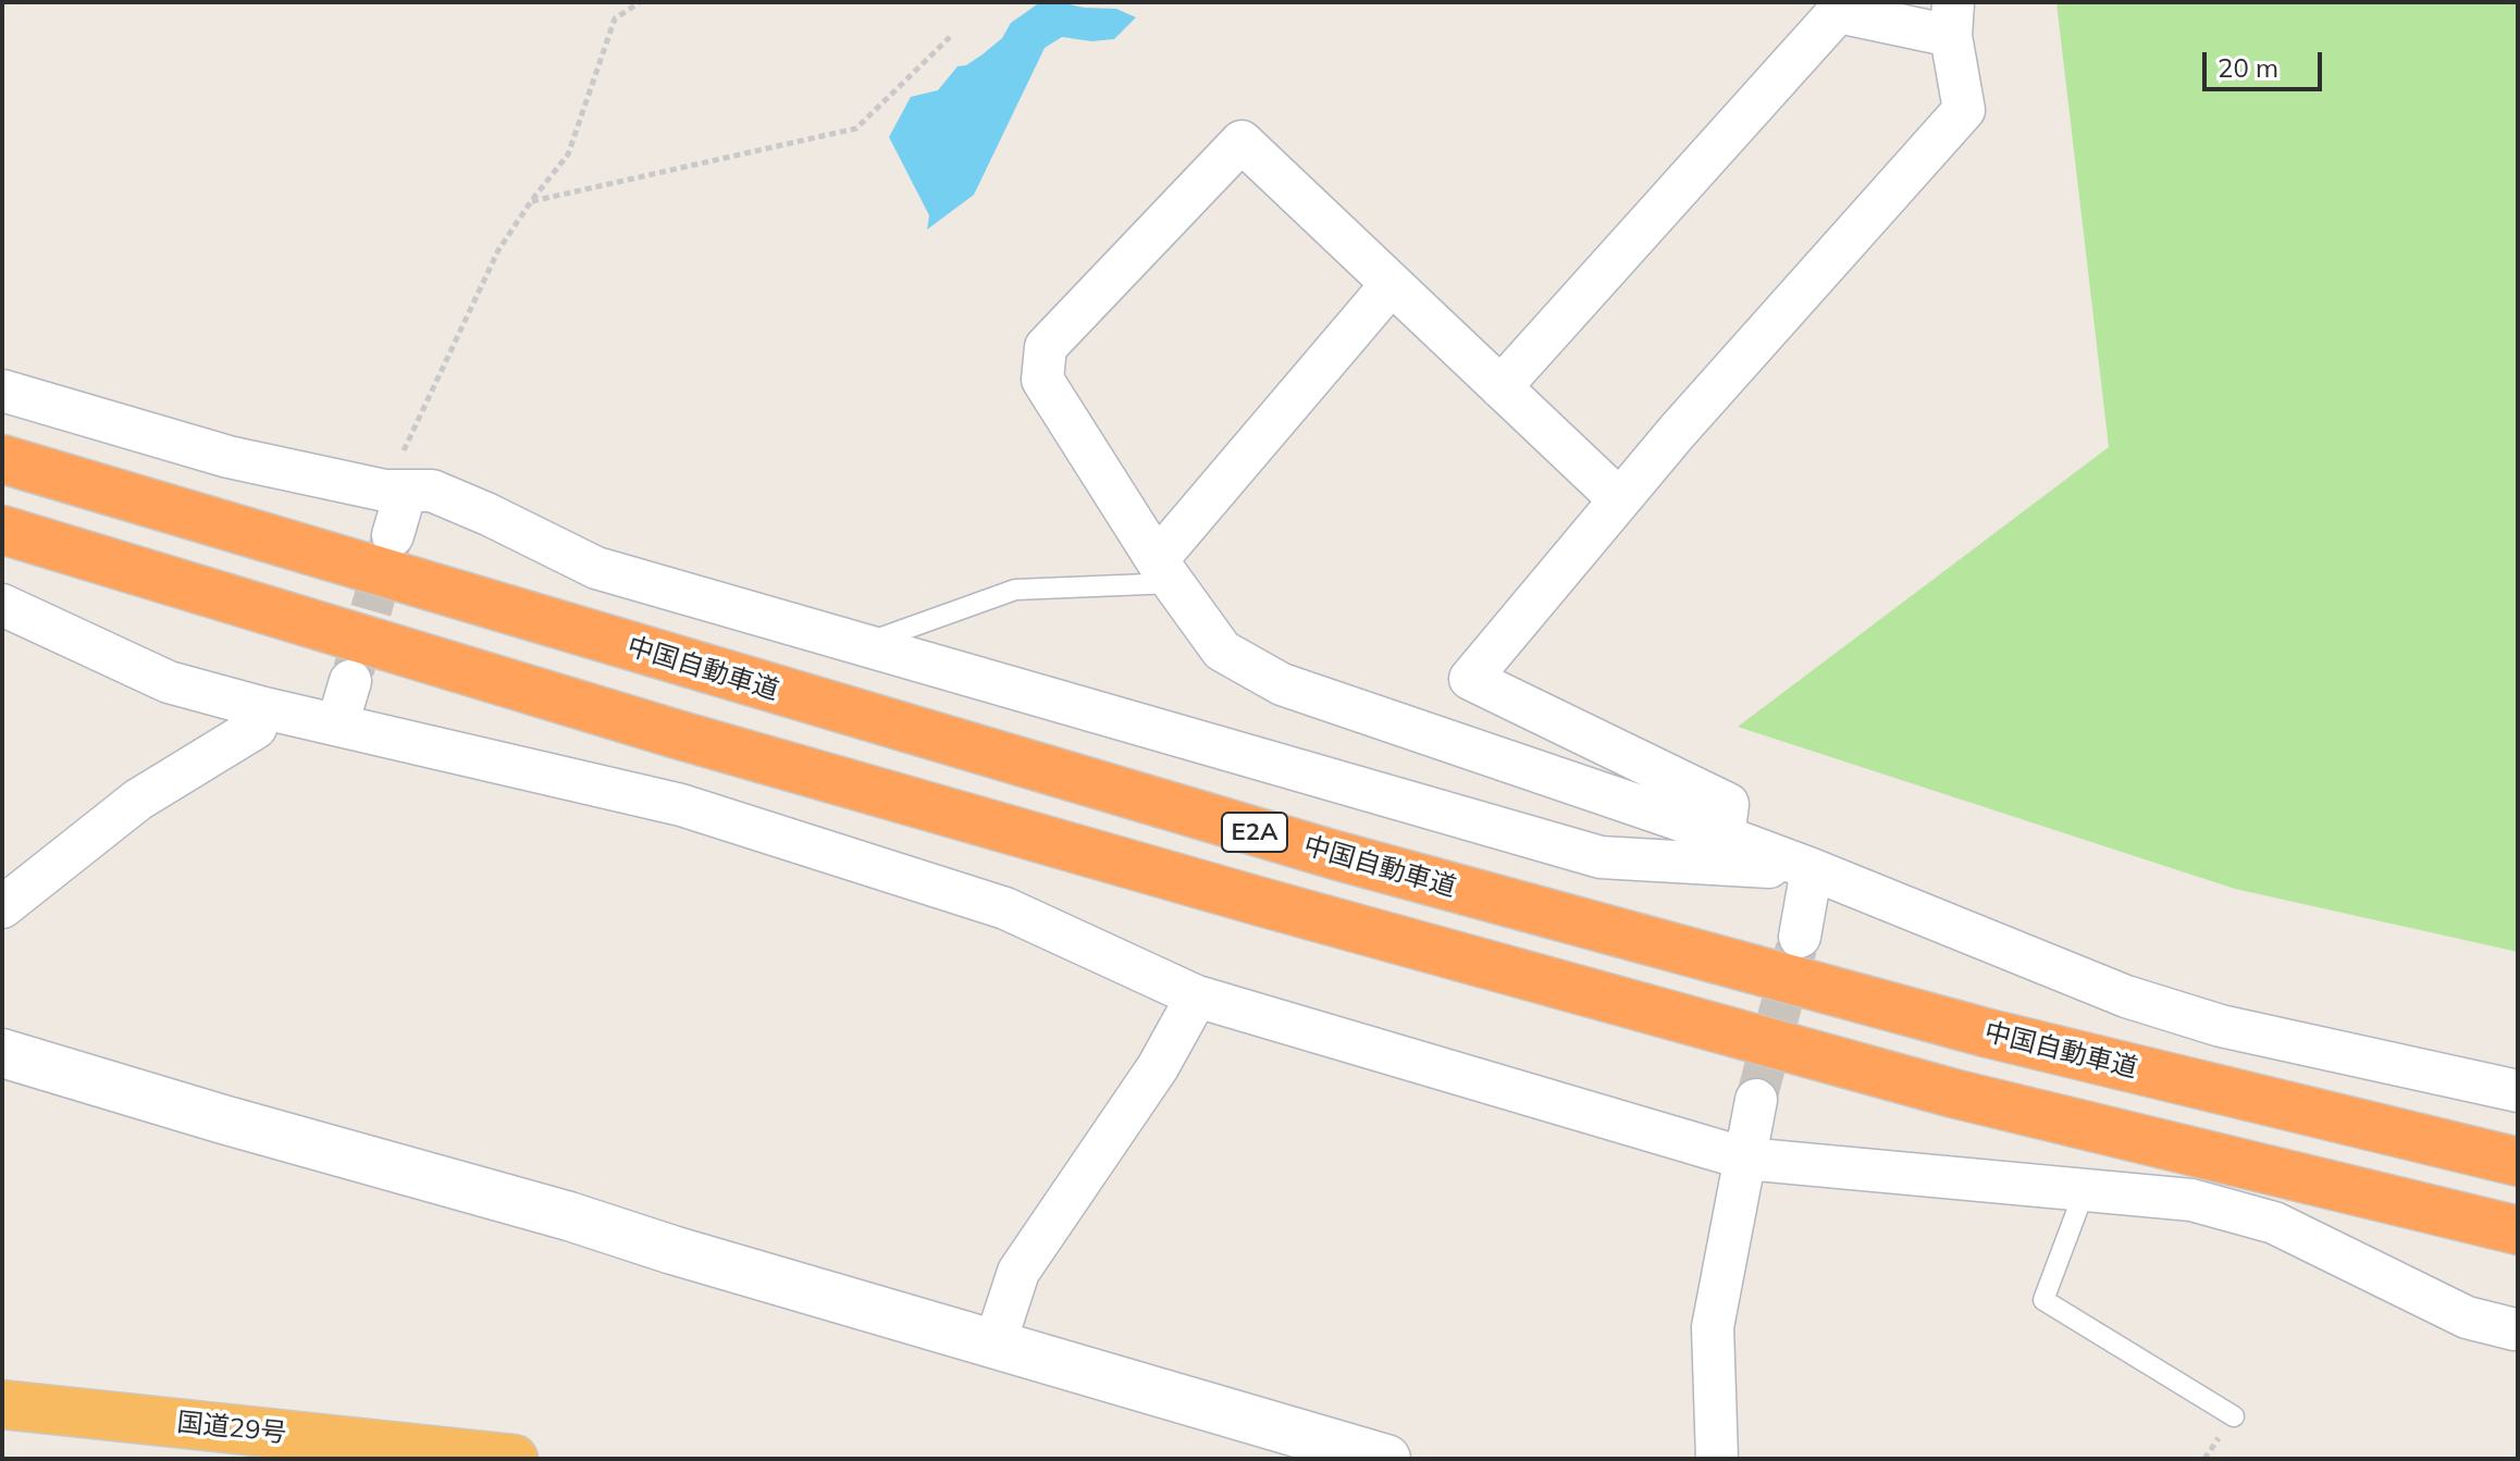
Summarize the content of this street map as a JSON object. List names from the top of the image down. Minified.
{"streets":{"highway":["中国自動車道","E2A","国道29号"]},"scale_bar":"20 m"}
